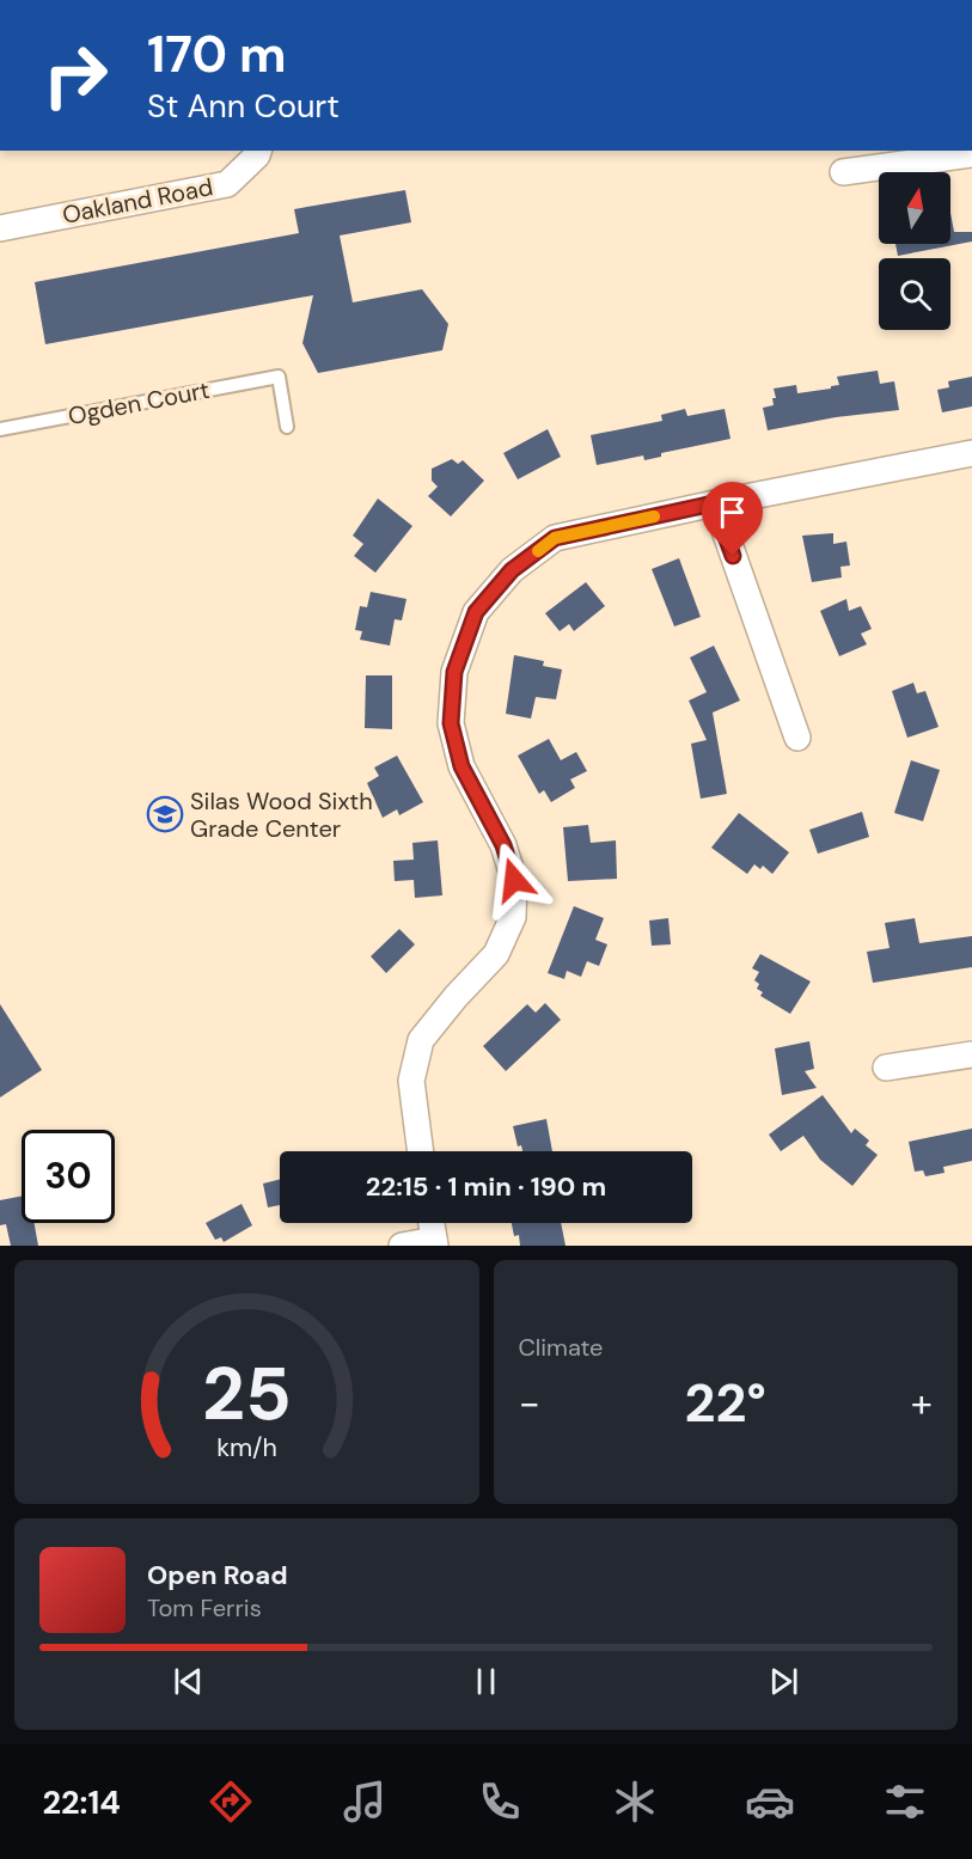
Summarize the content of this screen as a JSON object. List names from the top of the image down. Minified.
{"streets":{"street":["Oakland Road"],"lane":["Ogden Court"]},"places":{"school or university":["Silas Wood Sixth Grade Center"]},"north":"top","page":{"turn":["170 m","St Ann Court"],"limit":"30","trip":"22:15 · 1 min · 190 m","tile":"Climate","heat":["−","22°","+"],"song":["Open Road","Tom Ferris"],"tabs":"22:14","gauge":["25","km/h"]}}
